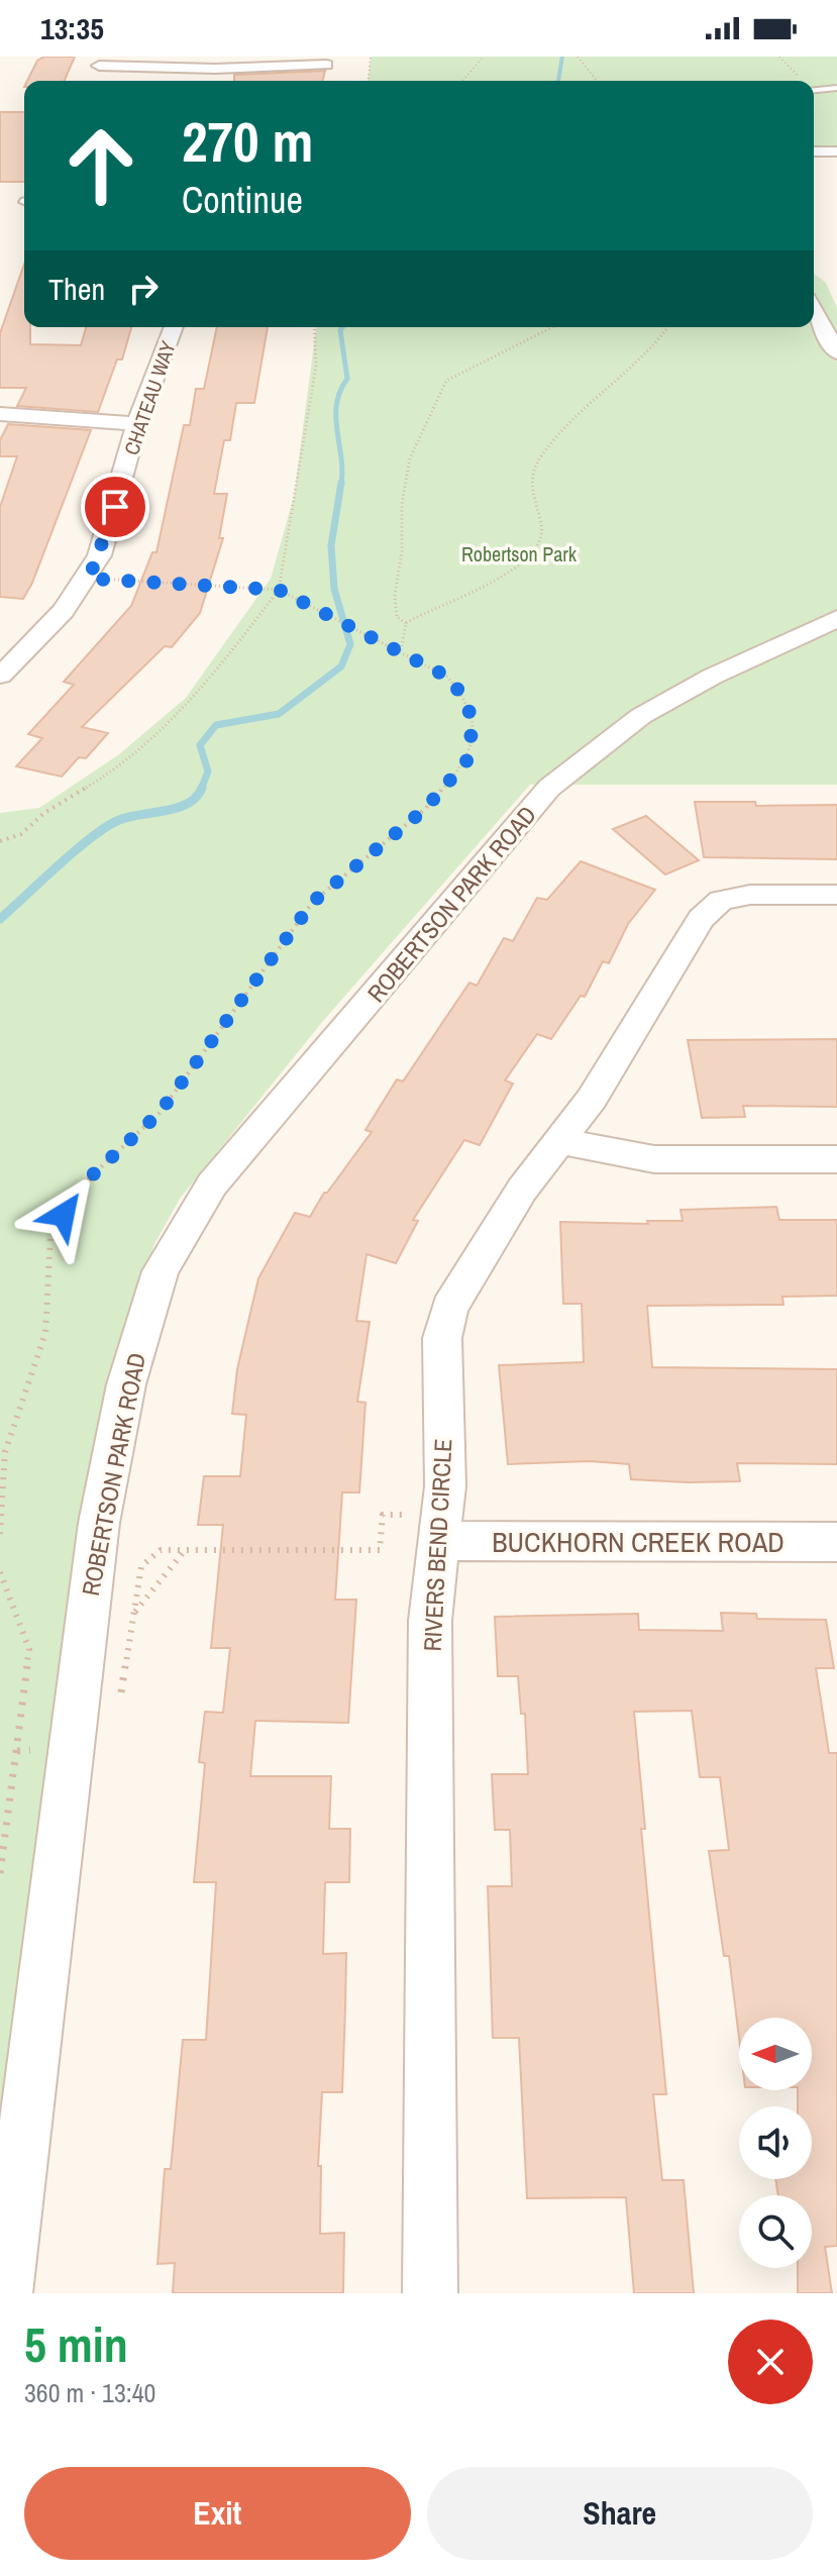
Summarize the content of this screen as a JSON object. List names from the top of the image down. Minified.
{"streets":{"street":["CHATEAU WAY","ROBERTSON PARK ROAD","BUCKHORN CREEK ROAD","RIVERS BEND CIRCLE"]},"crossings":[["BUCKHORN CREEK ROAD","RIVERS BEND CIRCLE"]],"parks":["Robertson Park"],"north":"left","page":{"status":"13:35","turn":["270 m","Continue"],"then":"Then","heading":["5 min","360 m · 13:40"],"buttons":["Exit","Share"]}}
